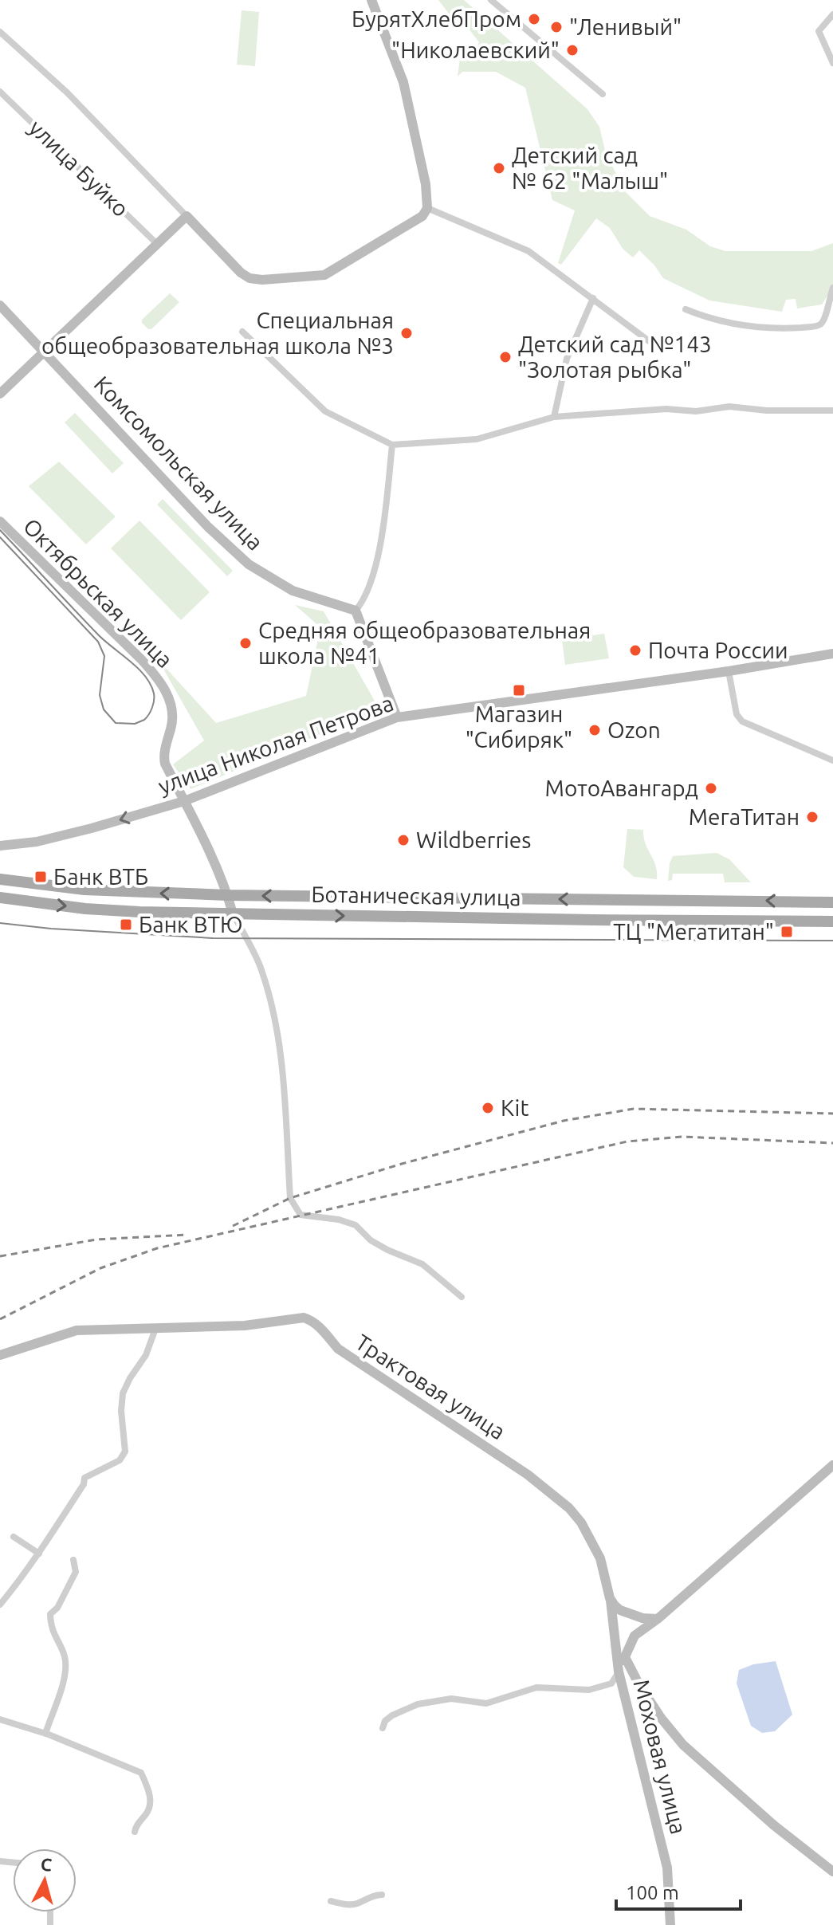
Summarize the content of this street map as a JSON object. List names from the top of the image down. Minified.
{"streets":{"main road":["Ботаническая улица"],"street":["улица Буйко","Комсомольская улица","Октябрьская улица","улица Николая Петрова","Трактовая улица","Моховая улица"]},"crossings":[["Октябрьская улица","улица Николая Петрова"],["Октябрьская улица","Ботаническая улица"],["Трактовая улица","Моховая улица"]],"places":{"other":["БурятХлебПром","\"Ленивый\"","\"Николаевский\"","Детский сад № 62 \"Малыш\"","Специальная общеобразовательная школа №3","Детский сад №143 \"Золотая рыбка\"","Средняя общеобразовательная школа №41","Почта России","Ozon","МотоАвангард","МегаТитан","Wildberries","Kit"],"transit":["Магазин \"Сибиряк\"","Банк ВТБ","Банк ВТЮ","ТЦ \"Мегатитан\""]},"scale_bar":"100 m","north":"top"}
